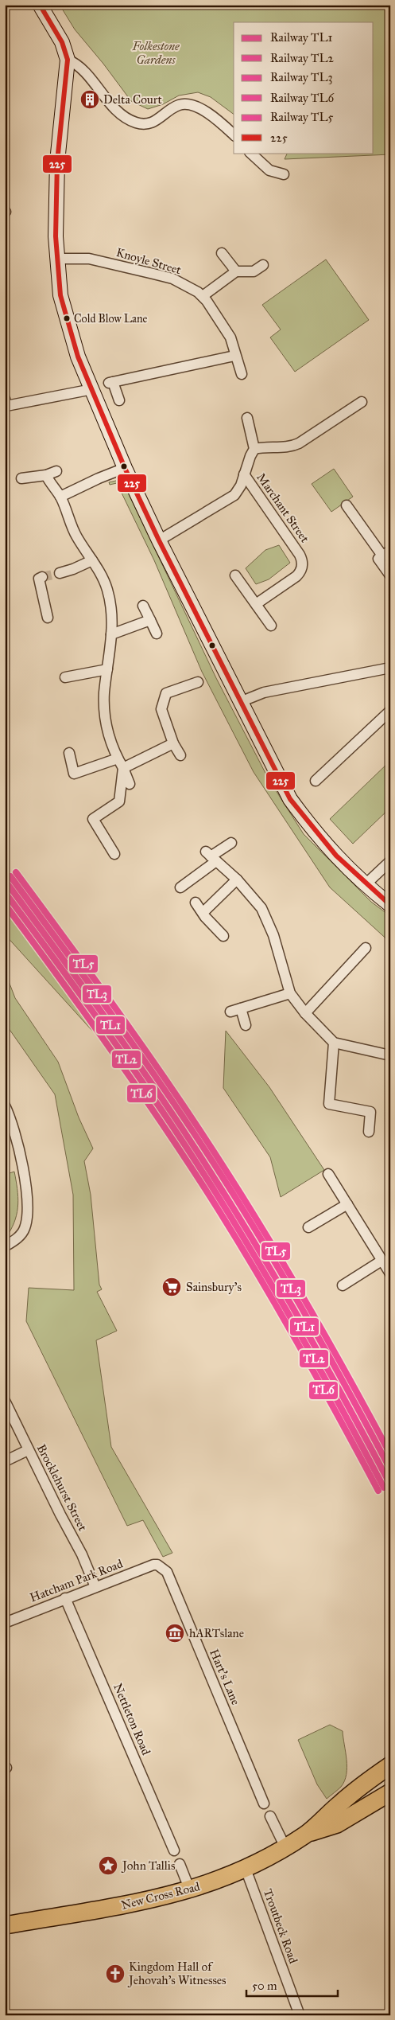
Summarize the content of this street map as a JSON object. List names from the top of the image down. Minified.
{"streets":{"highway":["New Cross Road"],"street":["Knoyle Street","Marchant Street","Brocklehurst Street","Hatcham Park Road","Hart's Lane","Nettleton Road","Troutbeck Road"]},"crossings":[["Brocklehurst Street","Hatcham Park Road"],["Hatcham Park Road","Hart's Lane"],["Hatcham Park Road","Nettleton Road"],["New Cross Road","Troutbeck Road"]],"parks":["Folkestone Gardens"],"places":{"building":["Delta Court"],"other":["Cold Blow Lane"],"supermarket":["Sainsbury's"],"museum":["hARTslane"],"place":["John Tallis"],"church":["Kingdom Hall of Jehovah's Witnesses"]},"lines":["transit line 225","rail line TL5","rail line TL3","rail line TL1","rail line TL2","rail line TL6"],"legend":["Railway TL1","Railway TL2","Railway TL3","Railway TL6","Railway TL5","225"],"scale_bar":"50 m"}
